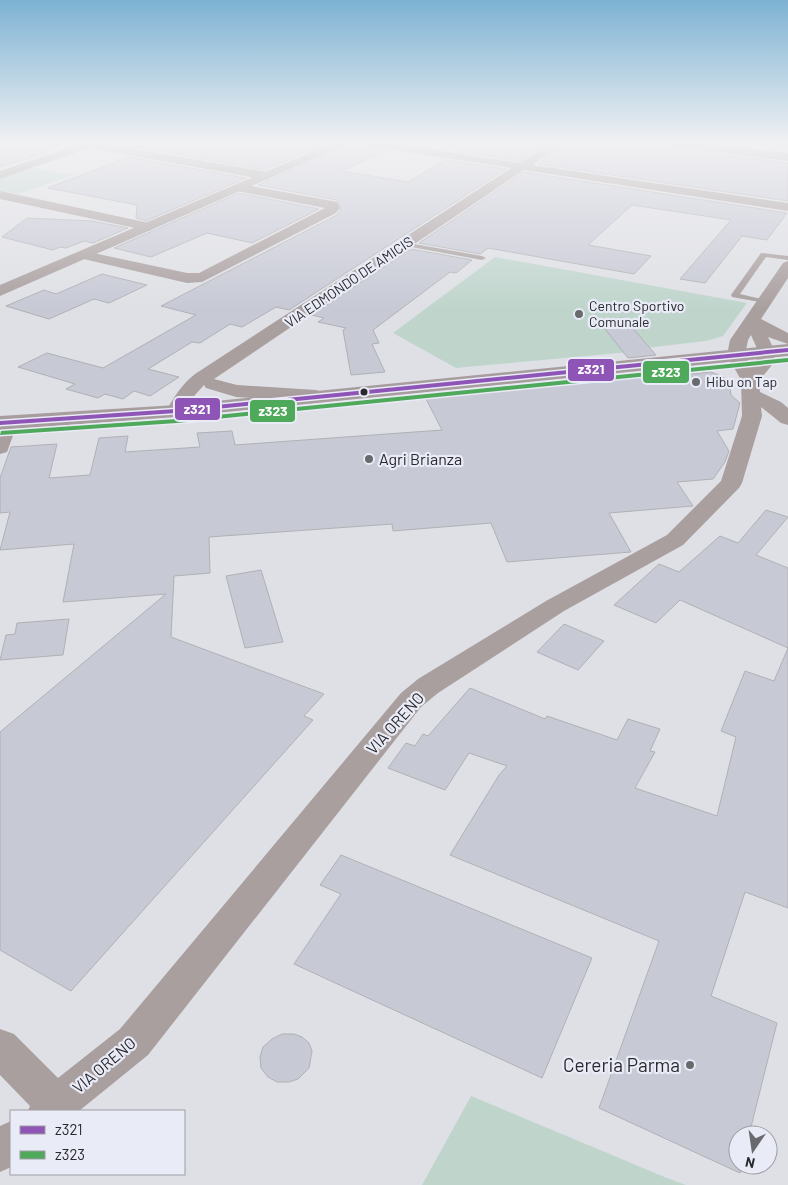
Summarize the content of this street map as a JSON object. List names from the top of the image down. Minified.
{"streets":{"street":["VIA EDMONDO DE AMICIS","VIA ORENO"]},"places":["Centro Sportivo Comunale","Hibu on Tap","Agri Brianza","Cereria Parma"],"lines":["transit line z321","transit line z323"],"legend":["z321","z323"],"north":"bottom"}
